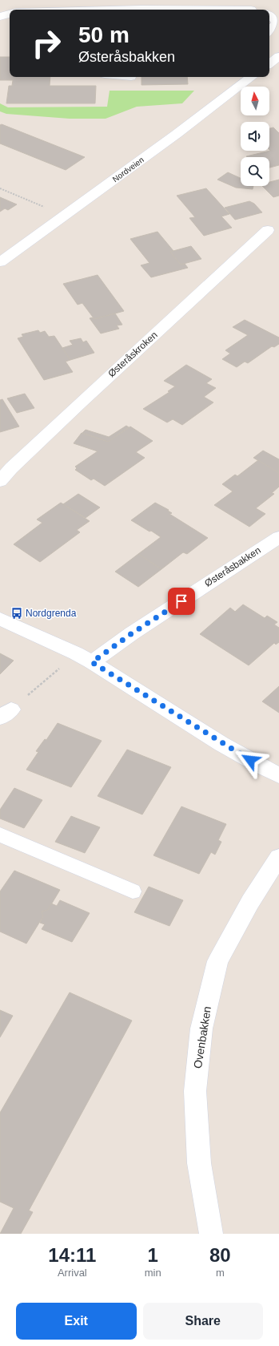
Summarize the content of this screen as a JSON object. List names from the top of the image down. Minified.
{"streets":{"street":["Nordveien","Østeråskroken","Østeråsbakken","Ovenbakken"]},"places":{"bus stop":["Nordgrenda"]},"north":"top","page":{"turn":["50 m","Østeråsbakken"],"eta":["14:11","Arrival","1","min","80","m"],"buttons":["Exit","Share"]}}
